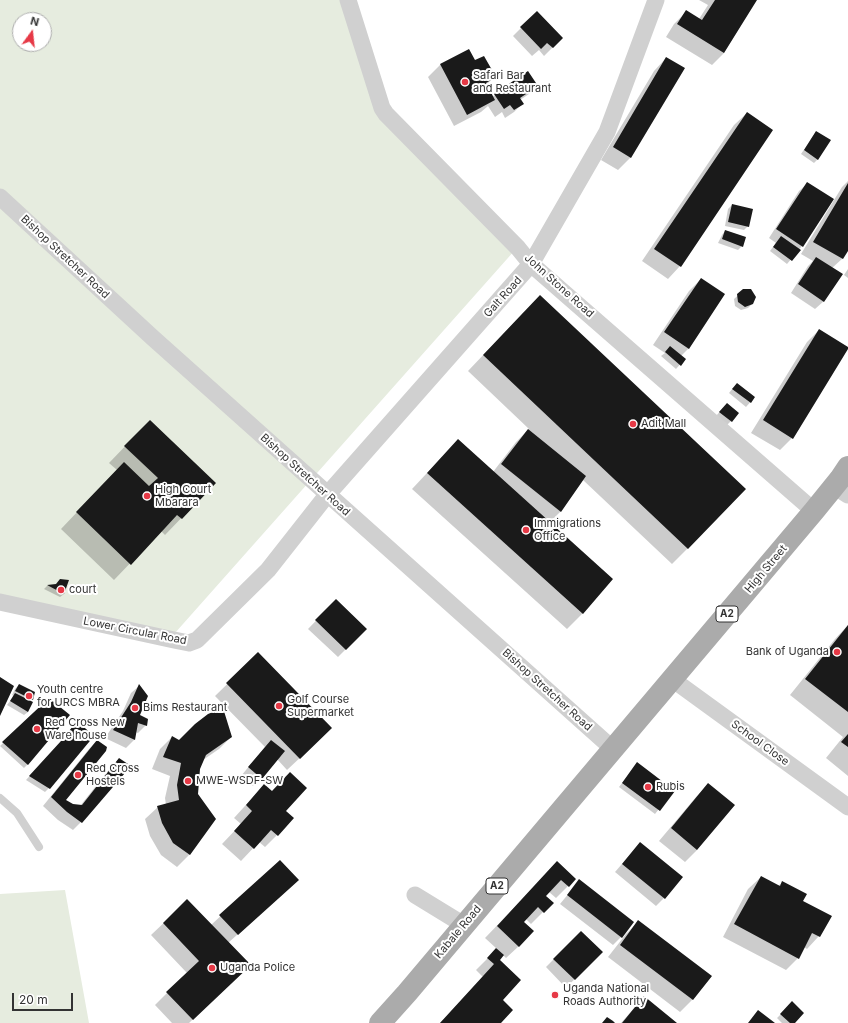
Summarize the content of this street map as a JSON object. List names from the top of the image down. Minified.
{"streets":{"main road":["High Street","A2","Kabale Road"],"street":["Bishop Stretcher Road","John Stone Road","Galt Road","Lower Circular Road","School Close"]},"crossings":[["Bishop Stretcher Road","Galt Road"],["Bishop Stretcher Road","High Street"],["Bishop Stretcher Road","Lower Circular Road"],["Bishop Stretcher Road","Kabale Road"],["John Stone Road","Galt Road"],["John Stone Road","High Street"],["Galt Road","Lower Circular Road"],["High Street","School Close"],["High Street","Kabale Road"]],"places":["Safari Bar and Restaurant","Adit Mall","High Court Mbarara","Immigrations Office","court","Bank of Uganda","Youth centre for URCS MBRA","Golf Course Supermarket","Bims Restaurant","Red Cross New Ware house","Red Cross Hostels","MWE-WSDF-SW","Rubis","Uganda Police","Uganda National Roads Authority"],"scale_bar":"20 m","north":"top"}
